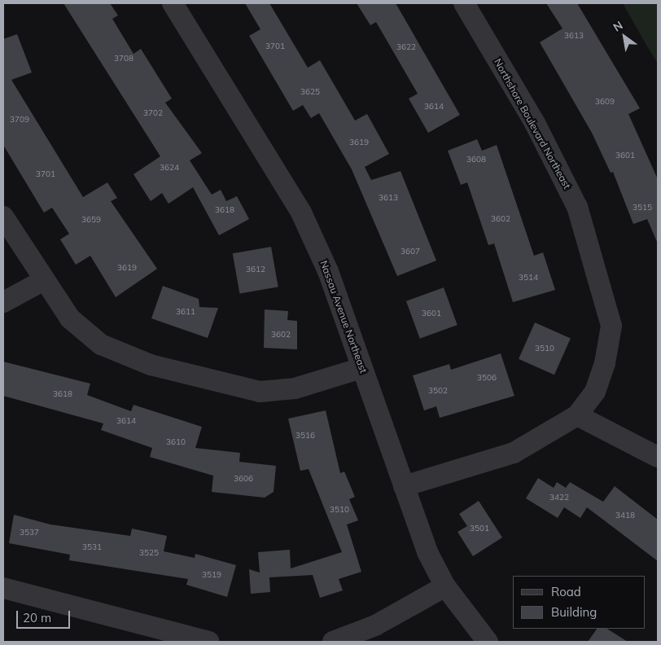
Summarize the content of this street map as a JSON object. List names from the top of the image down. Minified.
{"streets":{"street":["Northshore Boulevard Northeast","Nassau Avenue Northeast"]},"crossings":[["Northshore Boulevard Northeast","Nassau Avenue Northeast"]],"house_numbers":["3613","3701","3622","3708","3625","3609","3614","3702","3709","3619","3601","3608","3624","3701","3613","3515","3618","3602","3659","3607","3619","3612","3514","3611","3601","3602","3510","3506","3502","3618","3614","3516","3610","3606","3422","3510","3418","3501","3537","3531","3525","3519"],"legend":["Road","Building"],"scale_bar":"20 m","north":"top left"}
